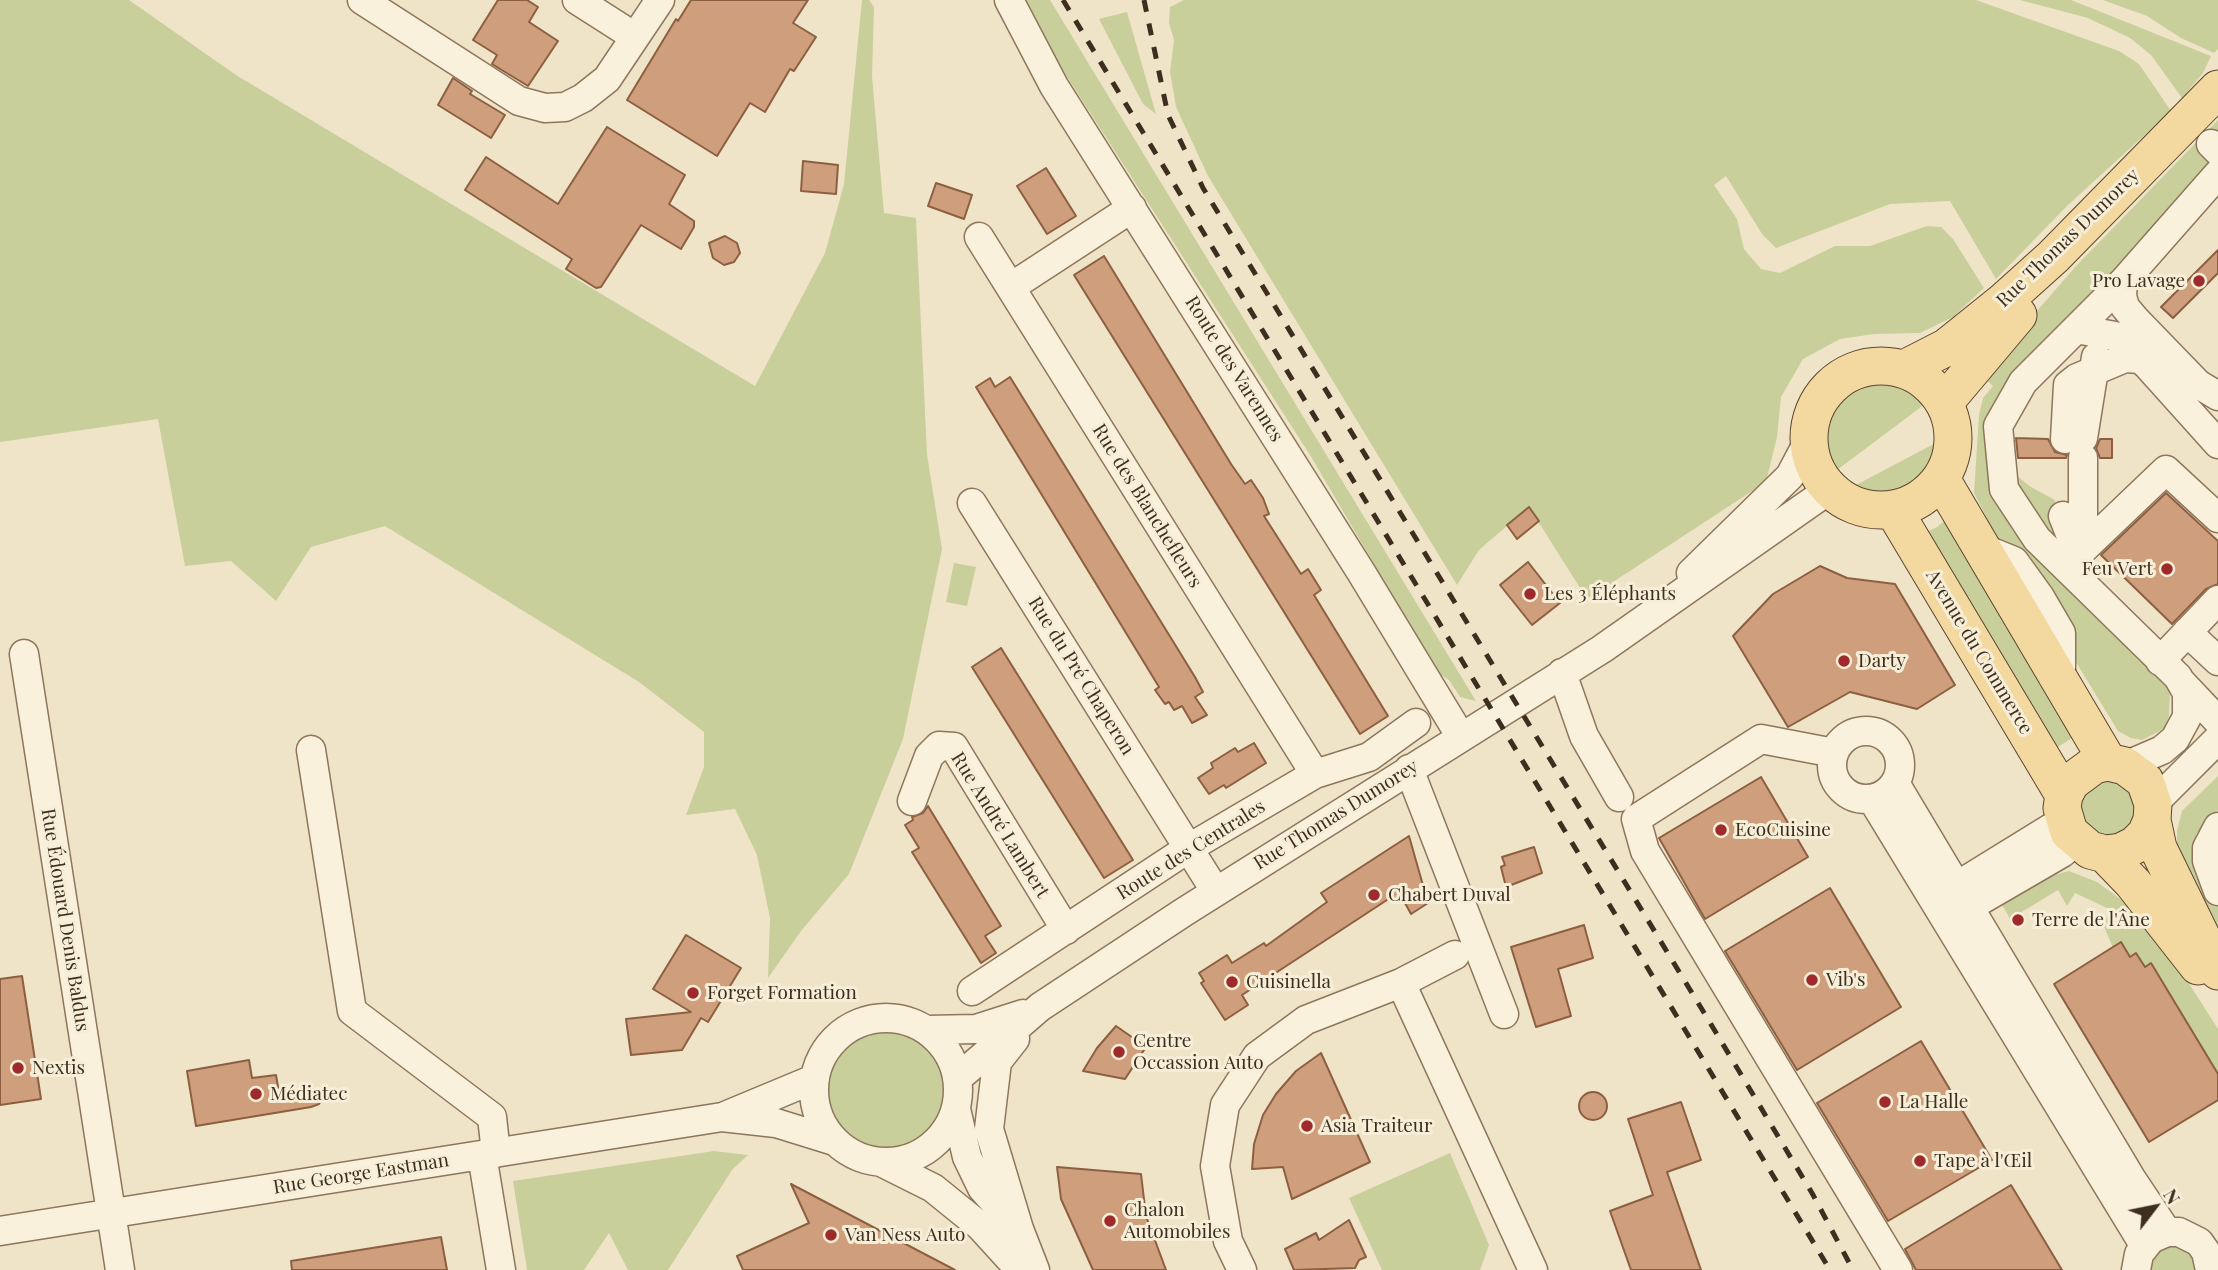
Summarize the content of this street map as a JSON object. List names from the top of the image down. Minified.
{"streets":{"main road":["Rue Thomas Dumorey","Avenue du Commerce"],"street":["Route des Varennes","Rue des Blanchefleurs","Rue du Pré Chaperon","Rue André Lambert","Route des Centrales","Rue Édouard Denis Baldus","Rue George Eastman"]},"crossings":[["Rue Thomas Dumorey","Route des Varennes"],["Rue Thomas Dumorey","Avenue du Commerce"],["Rue Thomas Dumorey","Rue du Pré Chaperon"],["Rue Thomas Dumorey","Rue George Eastman"],["Rue des Blanchefleurs","Route des Centrales"],["Rue du Pré Chaperon","Route des Centrales"],["Rue André Lambert","Route des Centrales"],["Rue Édouard Denis Baldus","Rue George Eastman"]],"places":["Pro Lavage","Feu Vert","Les 3 Éléphants","Darty","EcoCuisine","Chabert Duval","Terre de l'Âne","Vib's","Cuisinella","Forget Formation","Centre Occassion Auto","Nextis","Médiatec","La Halle","Asia Traiteur","Tape à l'Œil","Chalon Automobiles","Van Ness Auto"],"north":"top right"}
